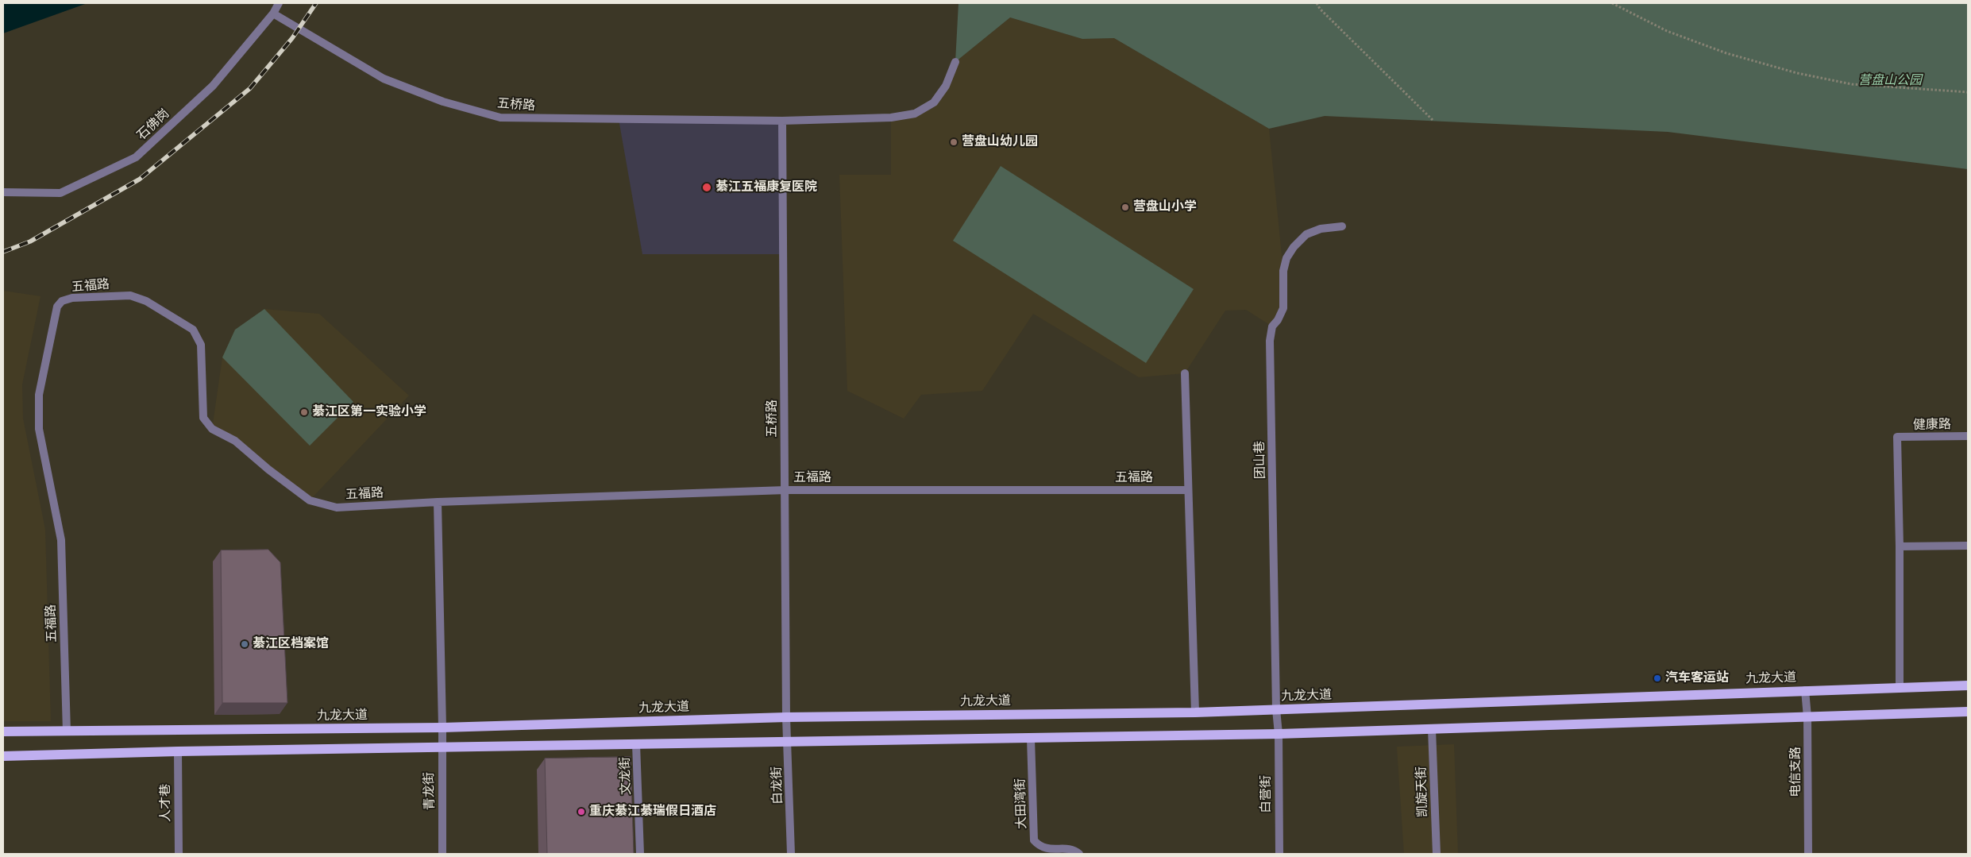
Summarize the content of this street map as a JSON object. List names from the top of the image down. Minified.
{"streets":{"main road":["九龙大道"],"street":["五桥路","石佛岗","五福路","健康路","团山巷","电信支路","文龙街","白龙街","青龙街","凯旋天街","白营街","人才巷","大田湾街"]},"crossings":[["五桥路","石佛岗"],["五桥路","五福路"],["五桥路","九龙大道"],["五桥路","白龙街"],["五福路","九龙大道"],["团山巷","九龙大道"],["团山巷","白营街"],["九龙大道","电信支路"],["九龙大道","白龙街"],["九龙大道","青龙街"]],"parks":["营盘山公园"],"places":["营盘山幼儿园","綦江五福康复医院","营盘山小学","綦江区第一实验小学","綦江区档案馆","汽车客运站","重庆綦江綦瑞假日酒店"]}
